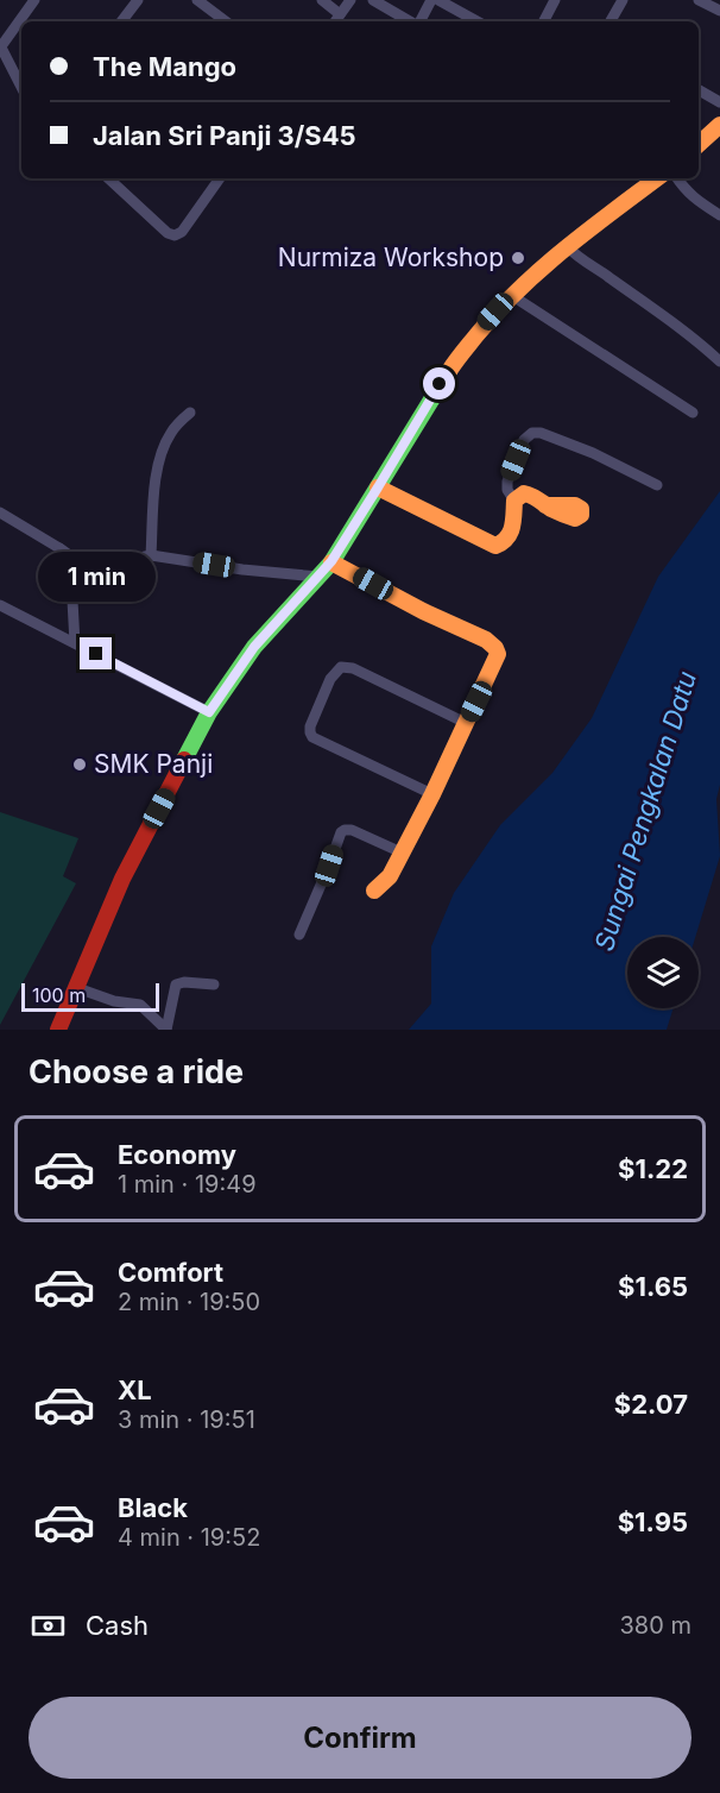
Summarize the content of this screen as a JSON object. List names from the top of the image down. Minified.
{"water":["Sungai Pengkalan Datu"],"places":["Nurmiza Workshop","SMK Panji"],"scale_bar":"100 m","page":{"banner":["The Mango","Jalan Sri Panji 3/S45"],"bubble":"1 min","scale":"100 m","heading":"Choose a ride","list":[{"name":"Economy","note":"1 min · 19:49","value":"$1.22"},{"name":"Comfort","note":"2 min · 19:50","value":"$1.65"},{"name":"XL","note":"3 min · 19:51","value":"$2.07"},{"name":"Black","note":"4 min · 19:52","value":"$1.95"}],"pay":["Cash","380 m"],"buttons":"Confirm"}}
